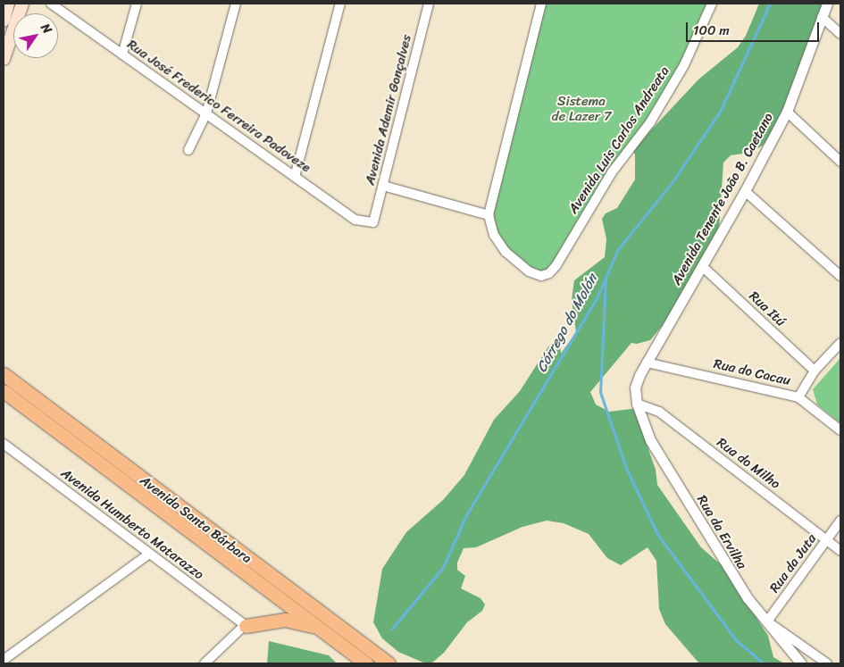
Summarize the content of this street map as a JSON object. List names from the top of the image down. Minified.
{"streets":{"main road":["Avenida Santa Bárbara"],"street":["Rua José Frederico Ferreira Padoveze","Avenida Ademir Gonçalves","Avenida Luis Carlos Andreata","Avenida Tenente João B. Caetano","Rua Itú","Rua do Cacau","Rua do Milho","Avenida Humberto Matarazzo","Rua da Ervilha","Rua da Juta"]},"crossings":[["Rua José Frederico Ferreira Padoveze","Avenida Ademir Gonçalves"],["Avenida Tenente João B. Caetano","Rua Itú"],["Avenida Tenente João B. Caetano","Rua do Cacau"],["Avenida Tenente João B. Caetano","Rua do Milho"],["Avenida Tenente João B. Caetano","Rua da Ervilha"],["Rua do Milho","Rua da Ervilha"],["Rua do Milho","Rua da Juta"],["Rua da Ervilha","Rua da Juta"]],"water":["Córrego do Molón"],"parks":["Sistema de Lazer 7"],"scale_bar":"100 m","north":"top right"}
